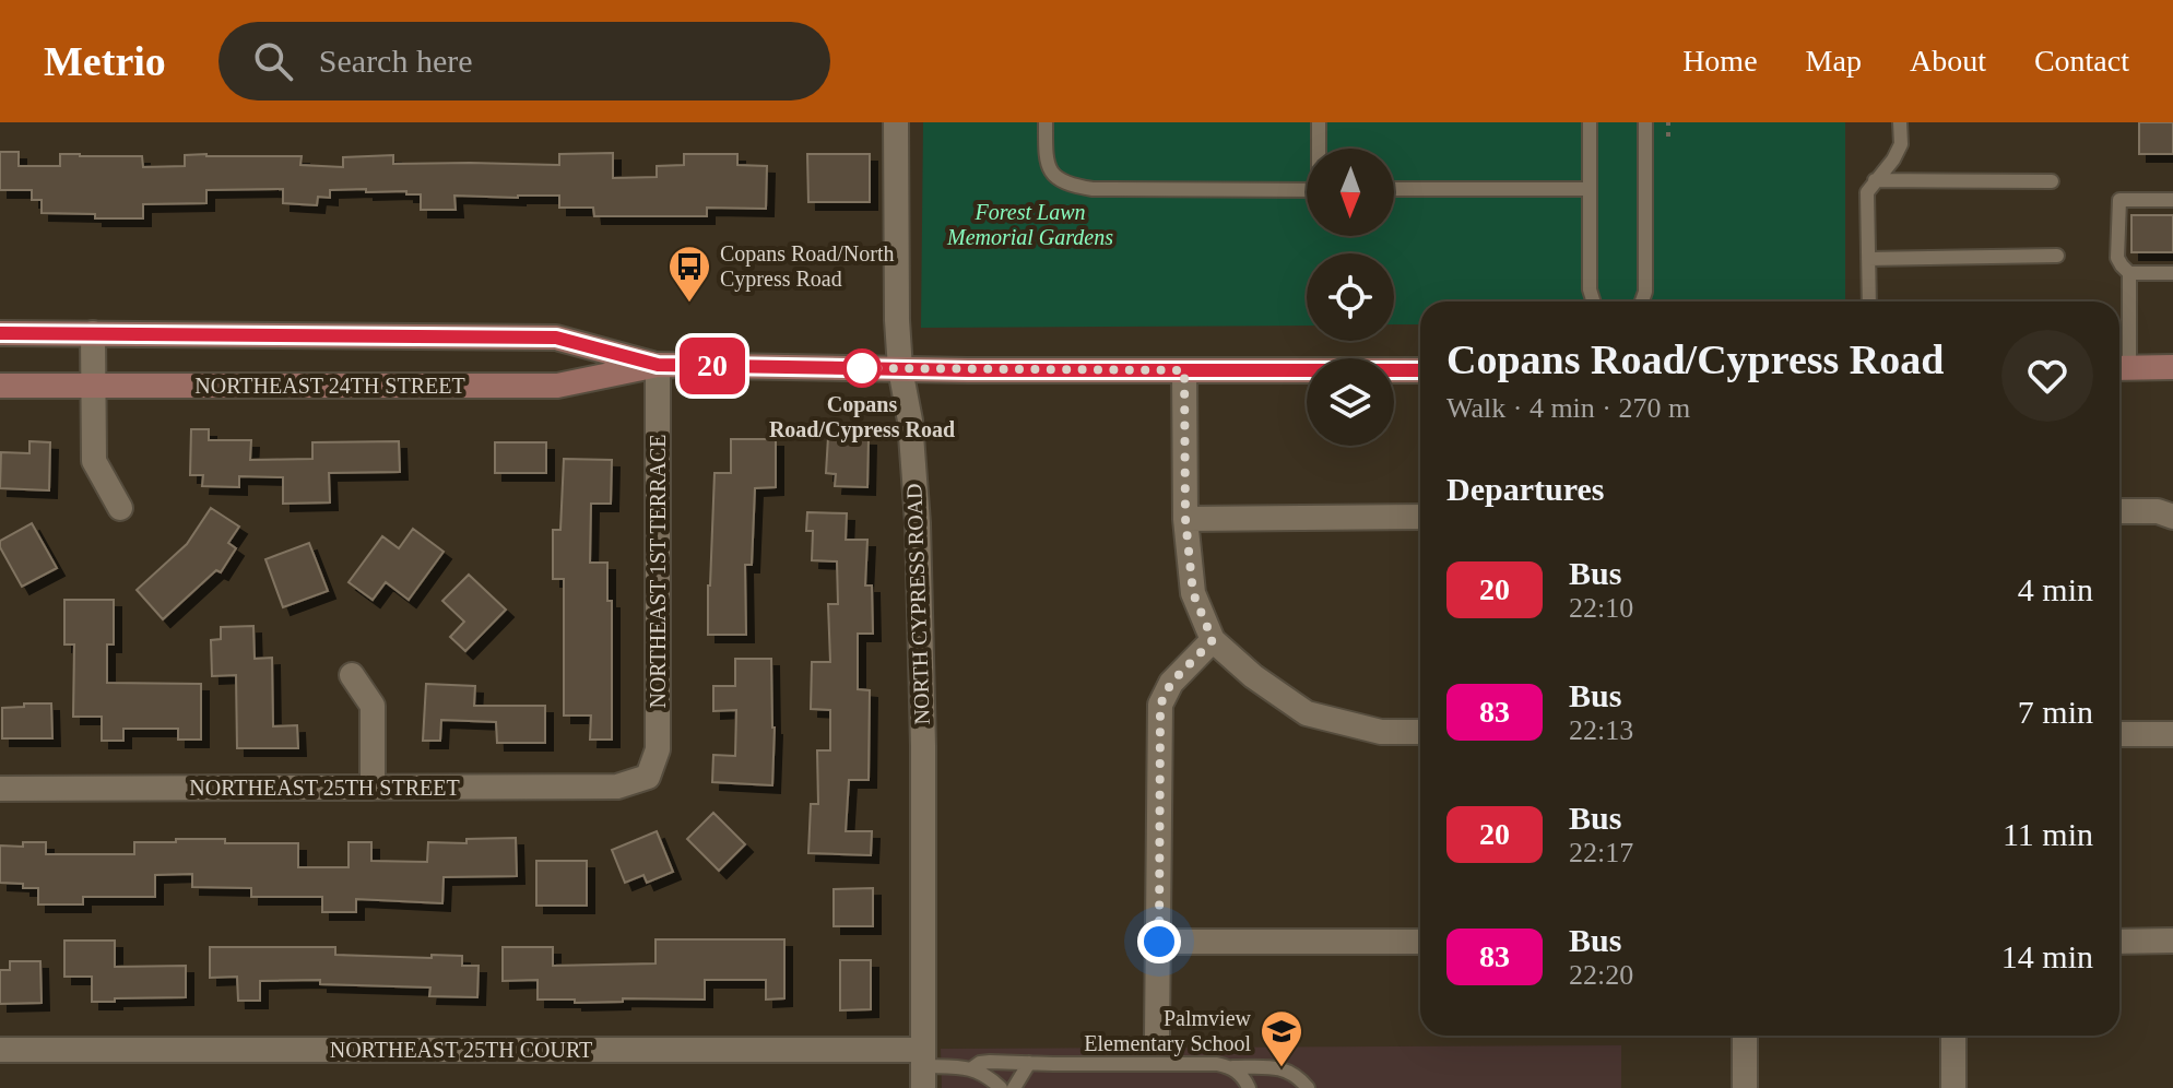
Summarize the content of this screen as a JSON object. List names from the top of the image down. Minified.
{"streets":{"main road":["NORTHEAST 24TH STREET"],"street":["NORTHEAST 1ST TERRACE","NORTH CYPRESS ROAD","NORTHEAST 25TH STREET","NORTHEAST 25TH COURT"]},"crossings":[["NORTHEAST 24TH STREET","NORTHEAST 1ST TERRACE"],["NORTHEAST 24TH STREET","NORTH CYPRESS ROAD"],["NORTHEAST 1ST TERRACE","NORTHEAST 25TH STREET"],["NORTH CYPRESS ROAD","NORTHEAST 25TH COURT"]],"parks":["Forest Lawn Memorial Gardens"],"places":{"bus stop":["Copans Road/North Cypress Road"],"other":["Copans Road/Cypress Road"],"school or university":["Palmview Elementary School"]},"lines":["bus line 20"],"north":"bottom","page":{"header":"Metrio","search":"Search here","nav":["Home","Map","About","Contact"],"on_map":"20","heading":[["Copans Road/Cypress Road","Walk · 4 min · 270 m"],"Departures"],"list":[{"mark":"20","name":"Bus","note":"22:10","value":"4 min"},{"mark":"83","name":"Bus","note":"22:13","value":"7 min"},{"mark":"20","name":"Bus","note":"22:17","value":"11 min"},{"mark":"83","name":"Bus","note":"22:20","value":"14 min"}]}}
